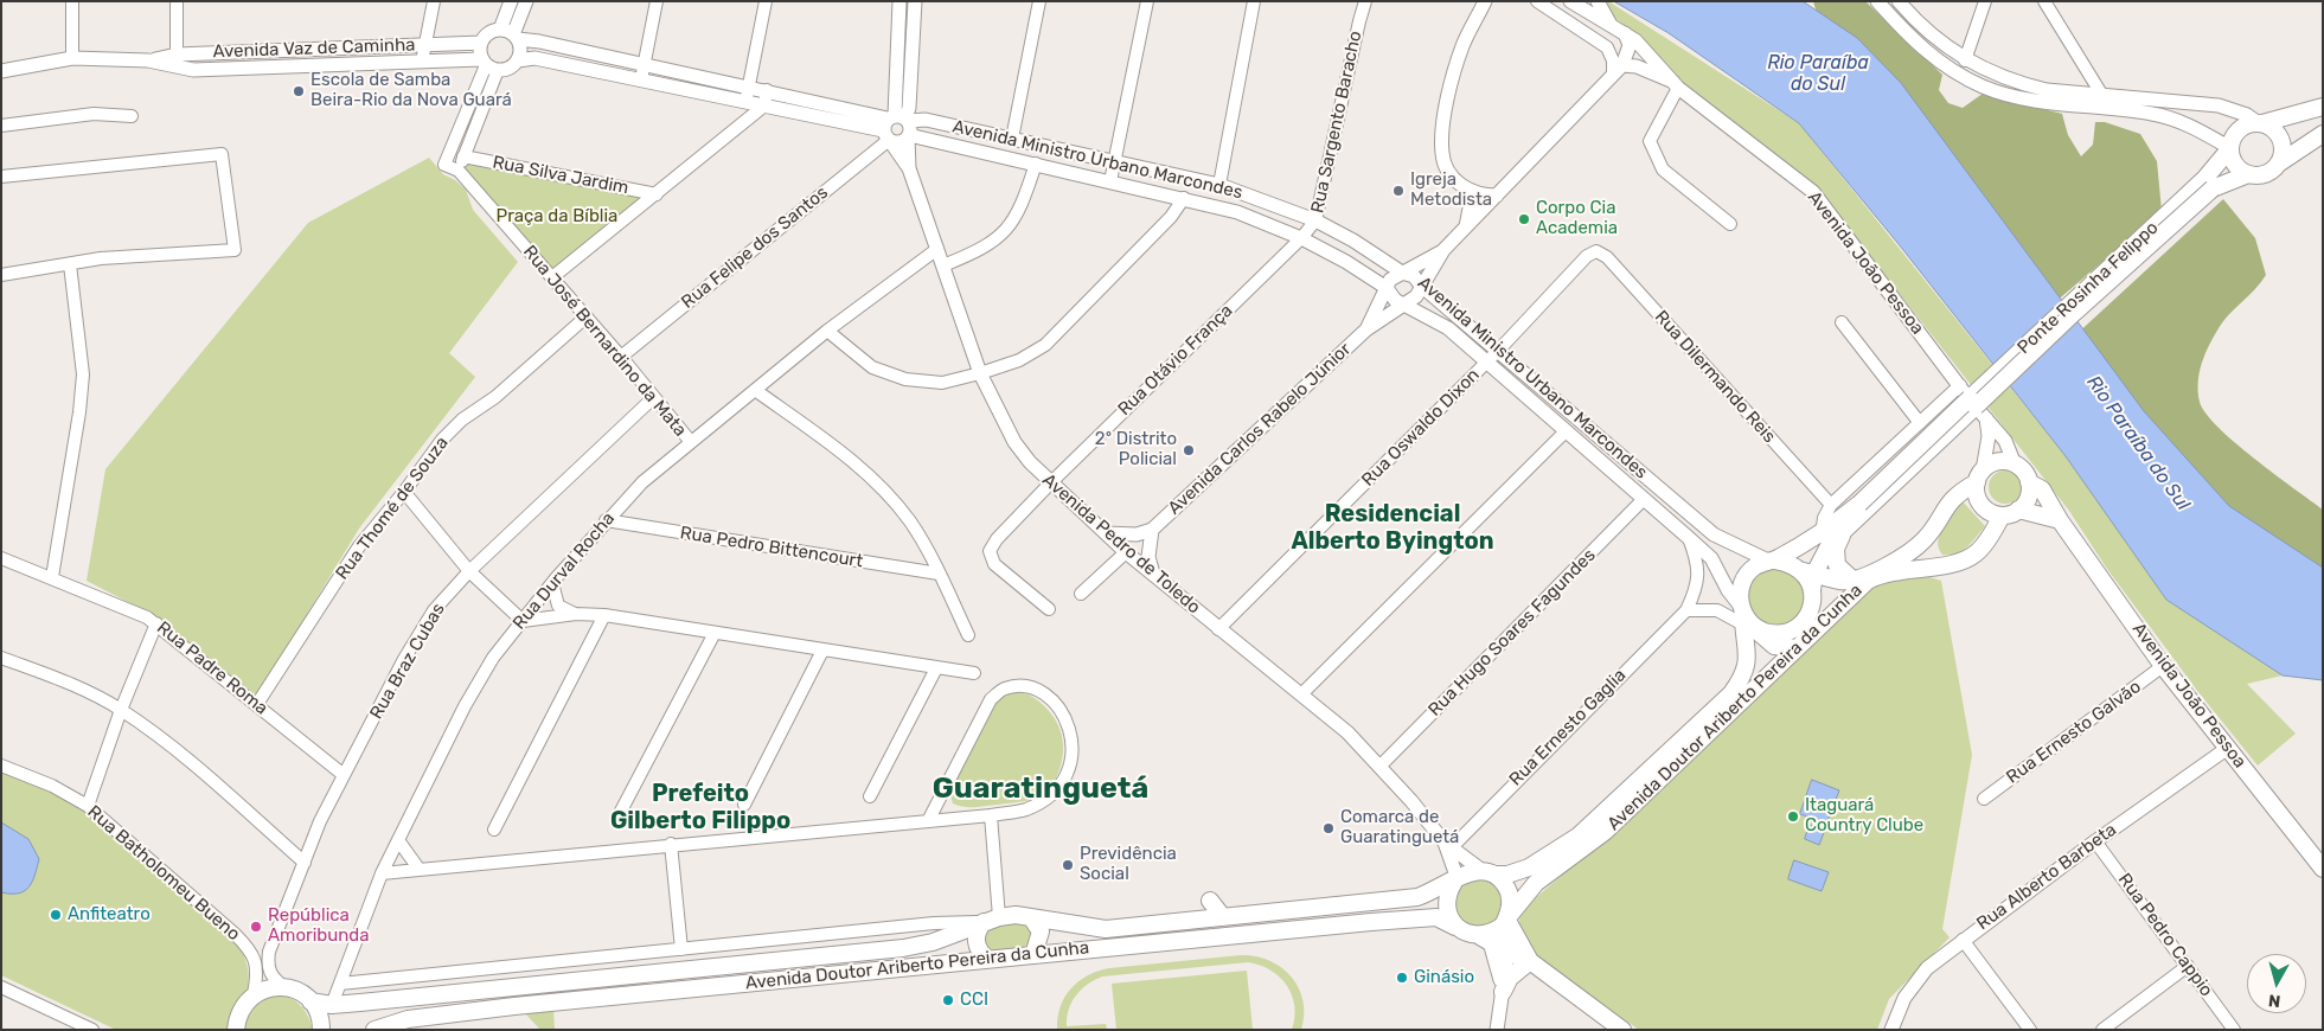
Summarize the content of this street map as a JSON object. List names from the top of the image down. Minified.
{"streets":{"main road":["Avenida João Pessoa","Ponte Rosinha Felippo","Avenida Doutor Ariberto Pereira da Cunha"],"street":["Avenida Vaz de Caminha","Rua Sargento Baracho","Avenida Ministro Urbano Marcondes","Rua Silva Jardim","Rua Felipe dos Santos","Rua José Bernardino da Mata","Rua Otávio França","Rua Dilermando Reis","Rua Oswaldo Dixon","Avenida Carlos Rabelo Júnior","Rua Thomé de Souza","Avenida Pedro de Toledo","Rua Pedro Bittencourt","Rua Durval Rocha","Rua Hugo Soares Fagundes","Rua Braz Cubas","Rua Padre Roma","Rua Ernesto Gaglia","Rua Ernesto Galvão","Rua Batholomeu Bueno","Rua Alberto Barbeta","Rua Pedro Cappio"]},"crossings":[["Avenida Vaz de Caminha","Avenida Ministro Urbano Marcondes"],["Avenida Vaz de Caminha","Rua José Bernardino da Mata"],["Rua Sargento Baracho","Avenida Ministro Urbano Marcondes"],["Rua Sargento Baracho","Rua Otávio França"],["Avenida Ministro Urbano Marcondes","Rua Felipe dos Santos"],["Avenida Ministro Urbano Marcondes","Rua José Bernardino da Mata"],["Avenida Ministro Urbano Marcondes","Rua Otávio França"],["Avenida Ministro Urbano Marcondes","Rua Oswaldo Dixon"],["Avenida Ministro Urbano Marcondes","Avenida Carlos Rabelo Júnior"],["Avenida Ministro Urbano Marcondes","Rua Hugo Soares Fagundes"],["Avenida Ministro Urbano Marcondes","Avenida Doutor Ariberto Pereira da Cunha"],["Rua Felipe dos Santos","Rua José Bernardino da Mata"],["Avenida João Pessoa","Ponte Rosinha Felippo"],["Avenida João Pessoa","Avenida Carlos Rabelo Júnior"],["Avenida João Pessoa","Avenida Doutor Ariberto Pereira da Cunha"],["Avenida João Pessoa","Rua Ernesto Galvão"],["Avenida João Pessoa","Rua Alberto Barbeta"],["Rua José Bernardino da Mata","Rua Thomé de Souza"],["Rua José Bernardino da Mata","Rua Durval Rocha"],["Rua José Bernardino da Mata","Rua Braz Cubas"],["Rua Otávio França","Avenida Pedro de Toledo"],["Rua Dilermando Reis","Rua Oswaldo Dixon"],["Rua Oswaldo Dixon","Avenida Pedro de Toledo"],["Avenida Carlos Rabelo Júnior","Avenida Pedro de Toledo"],["Rua Thomé de Souza","Rua Padre Roma"],["Avenida Pedro de Toledo","Rua Durval Rocha"],["Avenida Pedro de Toledo","Rua Hugo Soares Fagundes"],["Avenida Pedro de Toledo","Avenida Doutor Ariberto Pereira da Cunha"],["Avenida Pedro de Toledo","Rua Ernesto Gaglia"],["Rua Pedro Bittencourt","Rua Durval Rocha"],["Rua Durval Rocha","Avenida Doutor Ariberto Pereira da Cunha"],["Rua Braz Cubas","Rua Padre Roma"],["Rua Braz Cubas","Avenida Doutor Ariberto Pereira da Cunha"],["Rua Alberto Barbeta","Rua Pedro Cappio"]],"districts":["Residencial Alberto Byington","Guaratinguetá","Prefeito Gilberto Filippo"],"water":["Rio Paraíba do Sul"],"parks":["Praça da Bíblia"],"places":["Escola de Samba Beira-Rio da Nova Guará","Igreja Metodista","Corpo Cia Academia","2º Distrito Policial","Itaguará Country Clube","Comarca de Guaratinguetá","Previdência Social","Anfiteatro","República Amoribunda","Ginásio","CCI"],"north":"bottom"}
